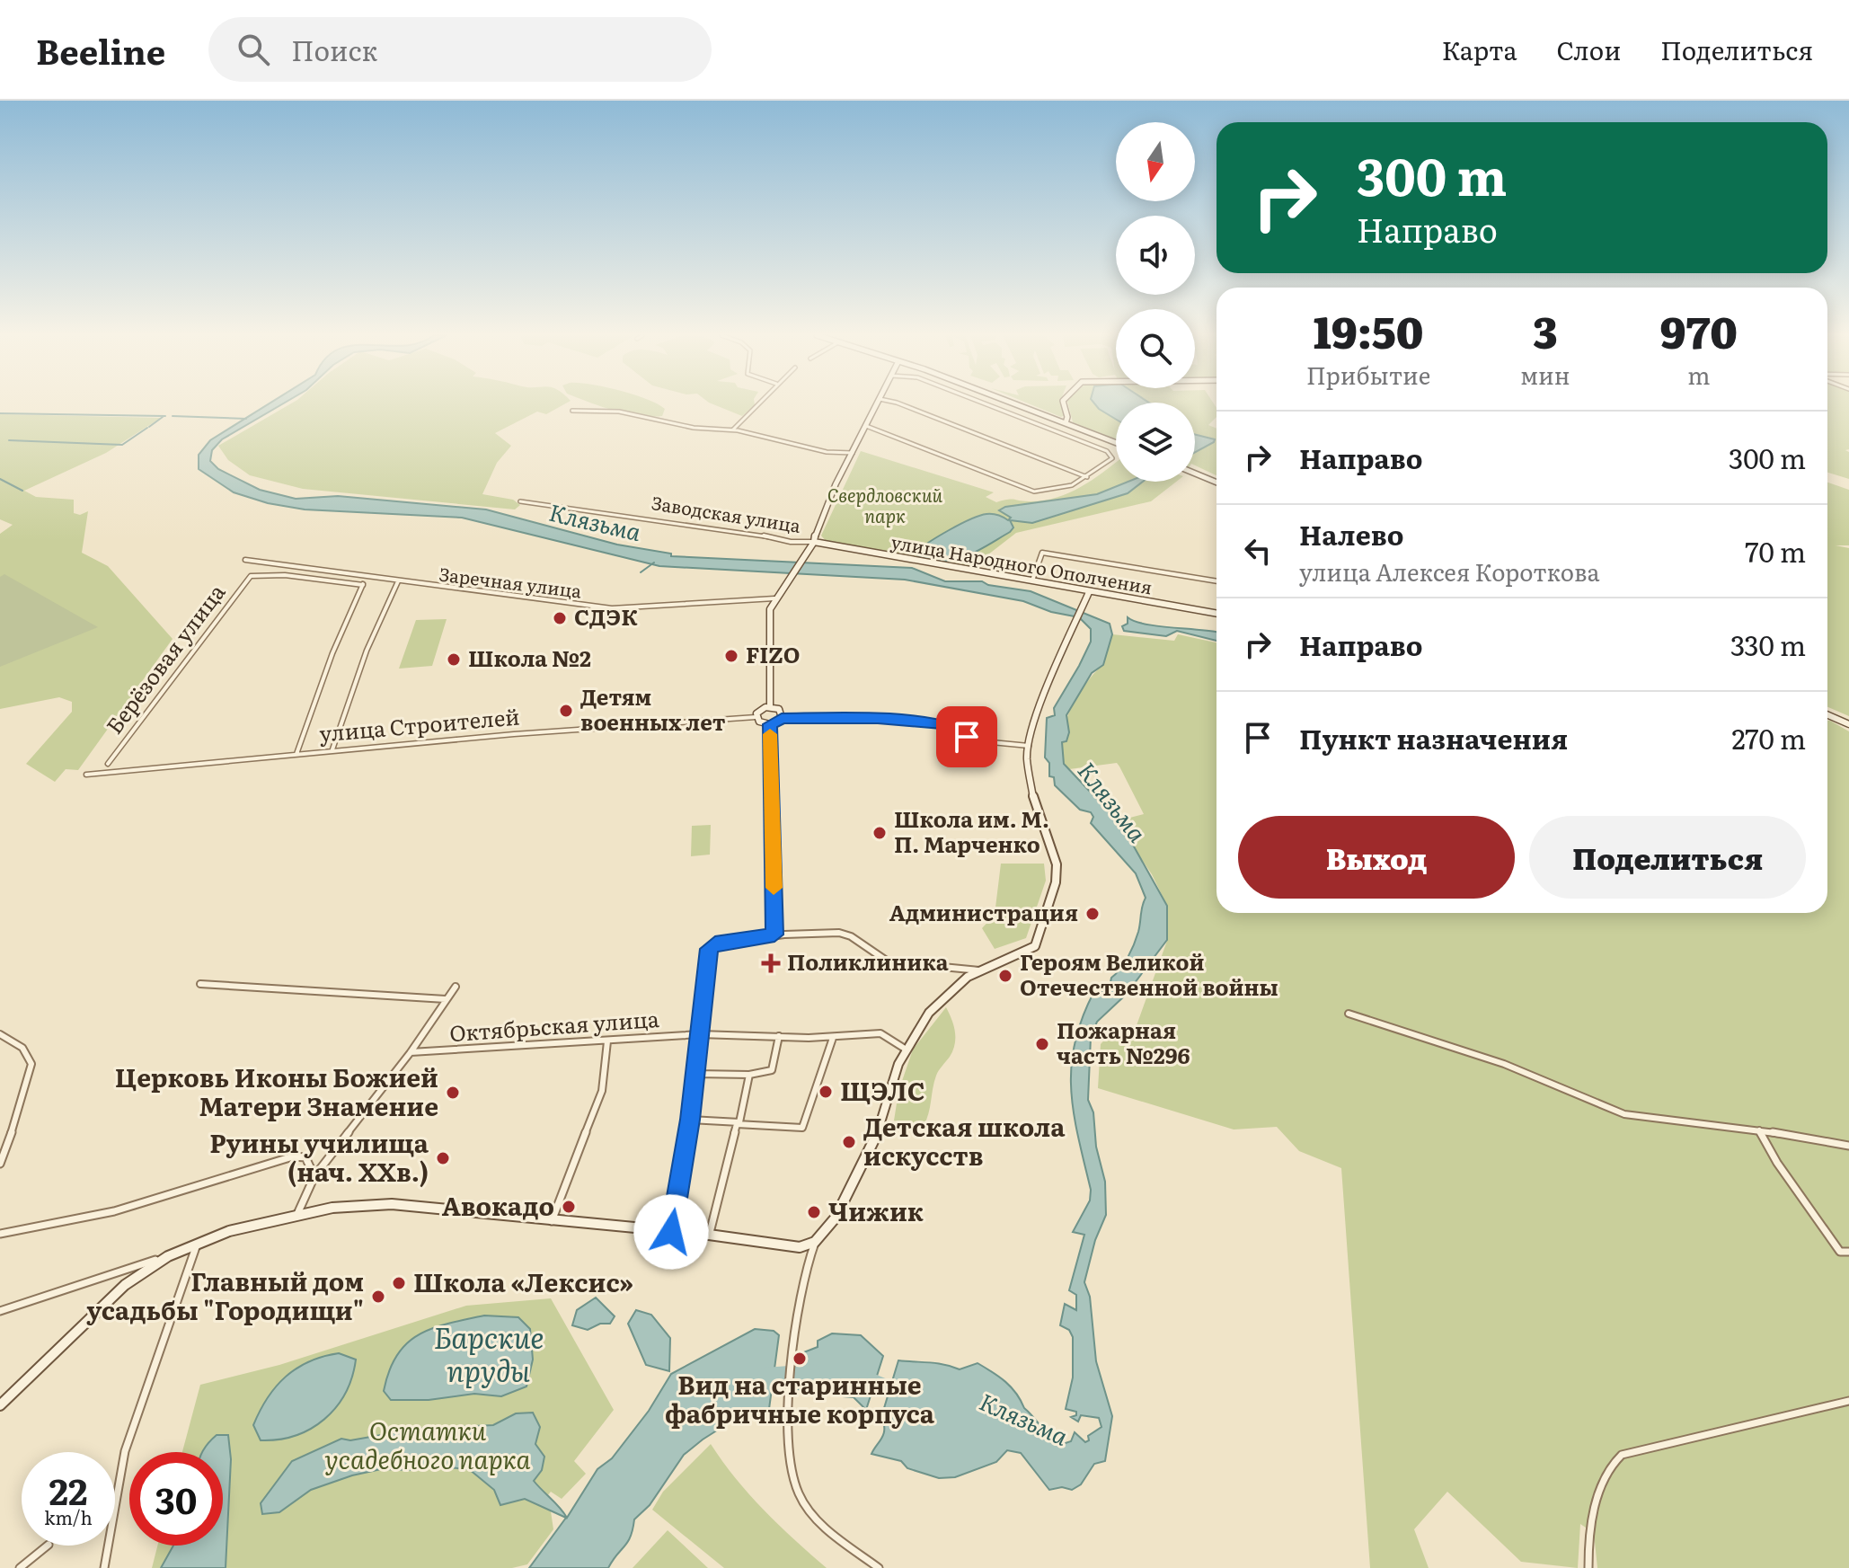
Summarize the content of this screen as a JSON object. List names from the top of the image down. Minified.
{"streets":{"street":["Заводская улица","улица Народного Ополчения","Заречная улица","Берёзовая улица","улица Строителей","Октябрьская улица"]},"crossings":[["Заводская улица","улица Народного Ополчения"]],"water":["Клязьма","Барские пруды"],"parks":["Свердловский парк","Остатки усадебного парка"],"places":{"other":["СДЭК","FIZO","Школа №2","Детям военных лет","Школа им. М. П. Марченко","Администрация","Героям Великой Отечественной войны","Пожарная часть №296","ЩЭЛС","Церковь Иконы Божией Матери Знамение","Детская школа искусств","Руины училища (нач. XXв.)","Авокадо","Чижик","Школа «Лексис»","Главный дом усадьбы \"Городищи\"","Вид на старинные фабричные корпуса"],"health":["Поликлиника"]},"north":"bottom","page":{"header":"Beeline","search":"Поиск","nav":["Карта","Слои","Поделиться"],"turn":["300 m","Направо"],"eta":["19:50","Прибытие","3","мин","970","m"],"list":[{"name":"Направо","value":"300 m"},{"name":"Налево","note":"улица Алексея Короткова","value":"70 m"},{"name":"Направо","value":"330 m"},{"name":"Пункт назначения","value":"270 m"}],"buttons":["Выход","Поделиться"],"speed":"22 km/h","limit":"30"}}
